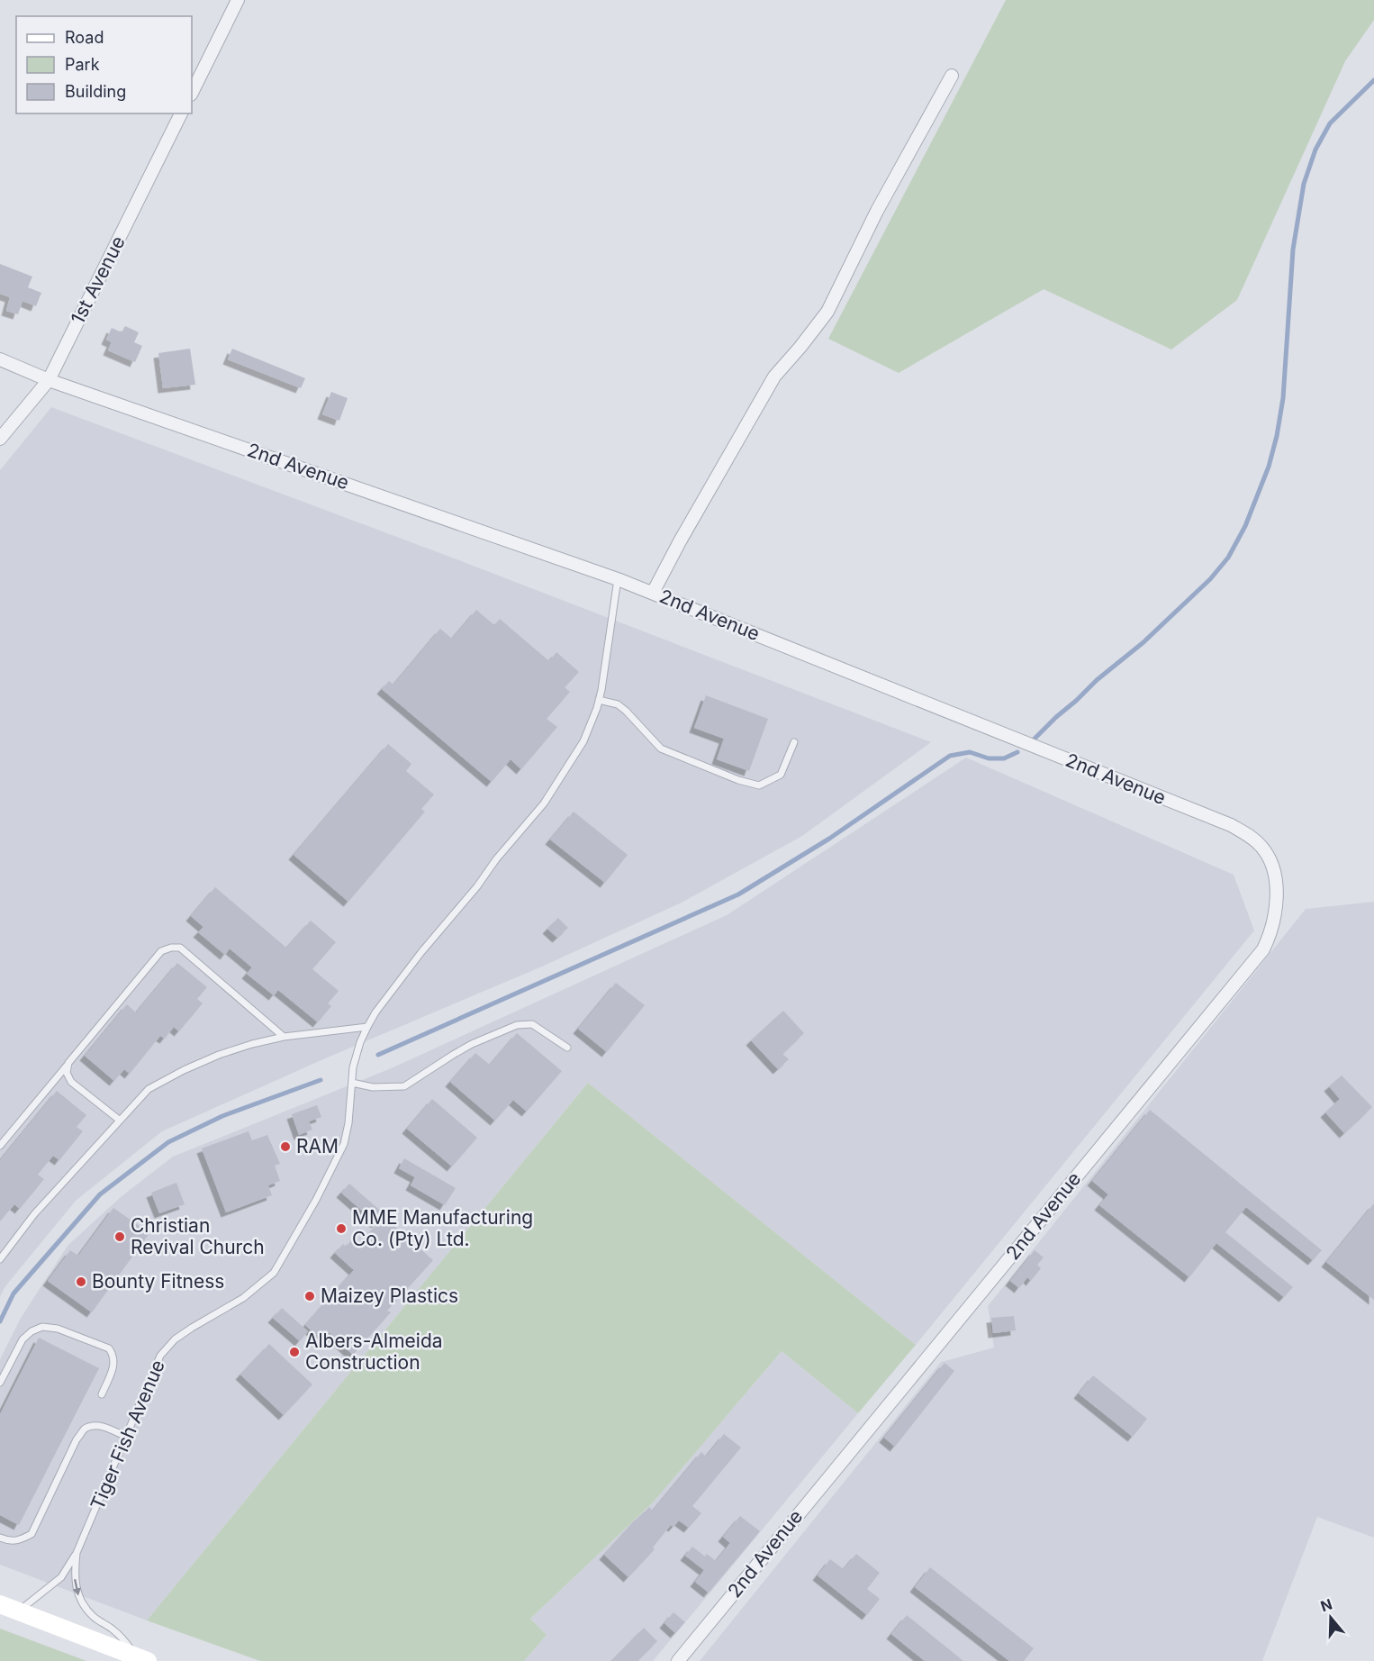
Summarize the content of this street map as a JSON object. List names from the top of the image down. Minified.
{"streets":{"street":["1st Avenue","2nd Avenue"],"lane":["Tiger Fish Avenue"]},"crossings":[["1st Avenue","2nd Avenue"],["2nd Avenue","Tiger Fish Avenue"]],"places":["RAM","MME Manufacturing Co. (Pty) Ltd.","Christian Revival Church","Bounty Fitness","Maizey Plastics","Albers-Almeida Construction"],"legend":["Road","Park","Building"],"north":"top"}
